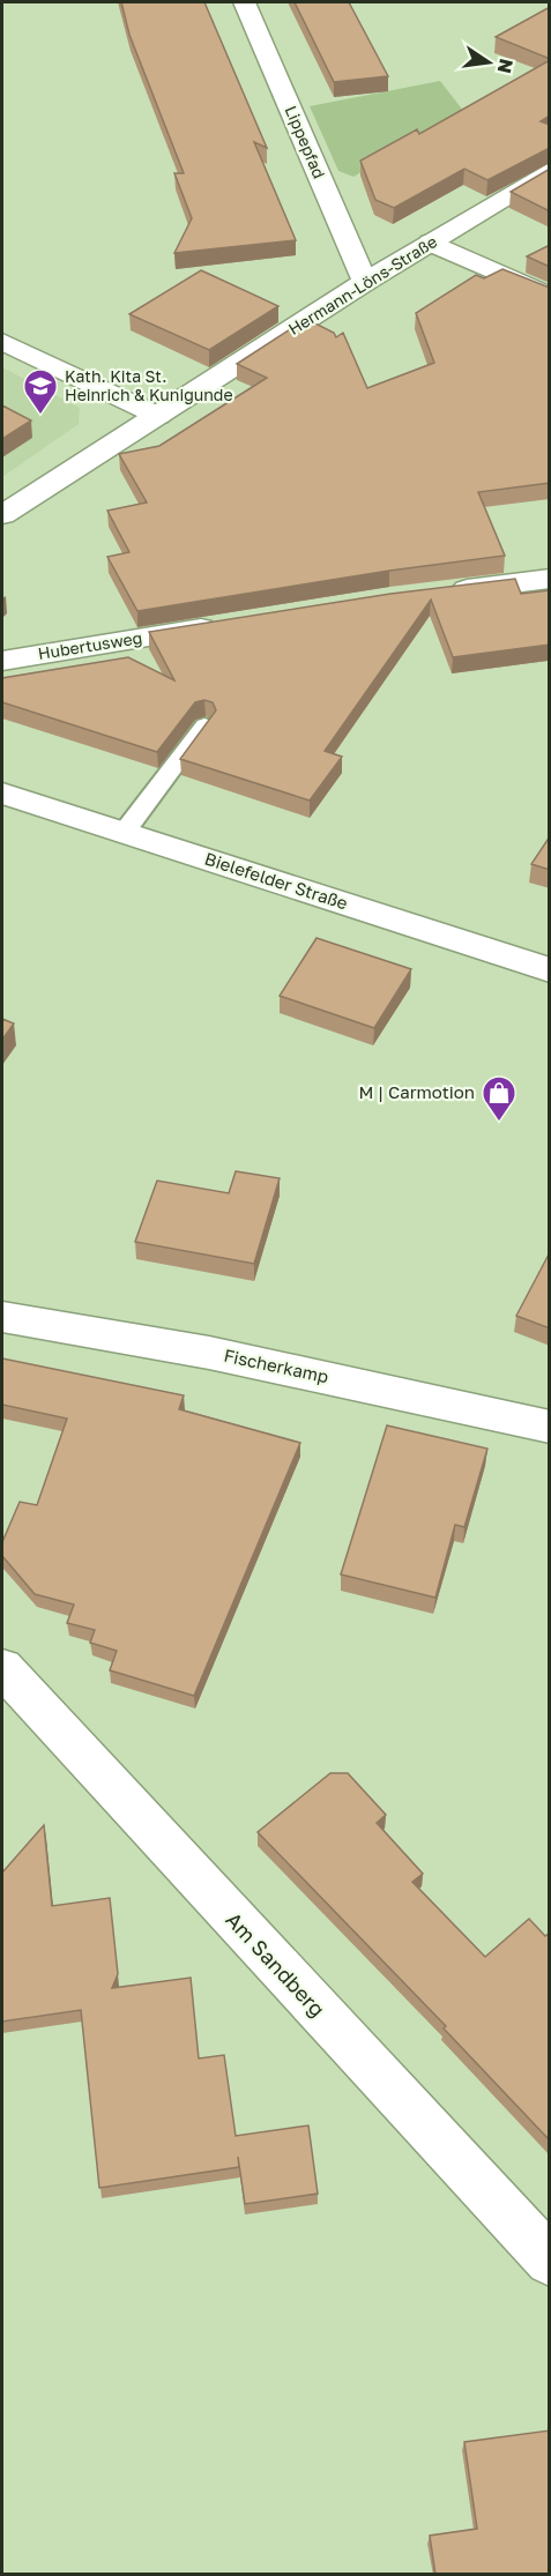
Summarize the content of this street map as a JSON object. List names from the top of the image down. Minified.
{"streets":{"street":["Lippepfad","Hermann-Löns-Straße","Hubertusweg","Bielefelder Straße","Fischerkamp","Am Sandberg"]},"crossings":[["Lippepfad","Hermann-Löns-Straße"]],"places":{"school or university":["Kath. Kita St. Heinrich & Kunigunde"],"shop":["M | Carmotion"]},"north":"right"}
